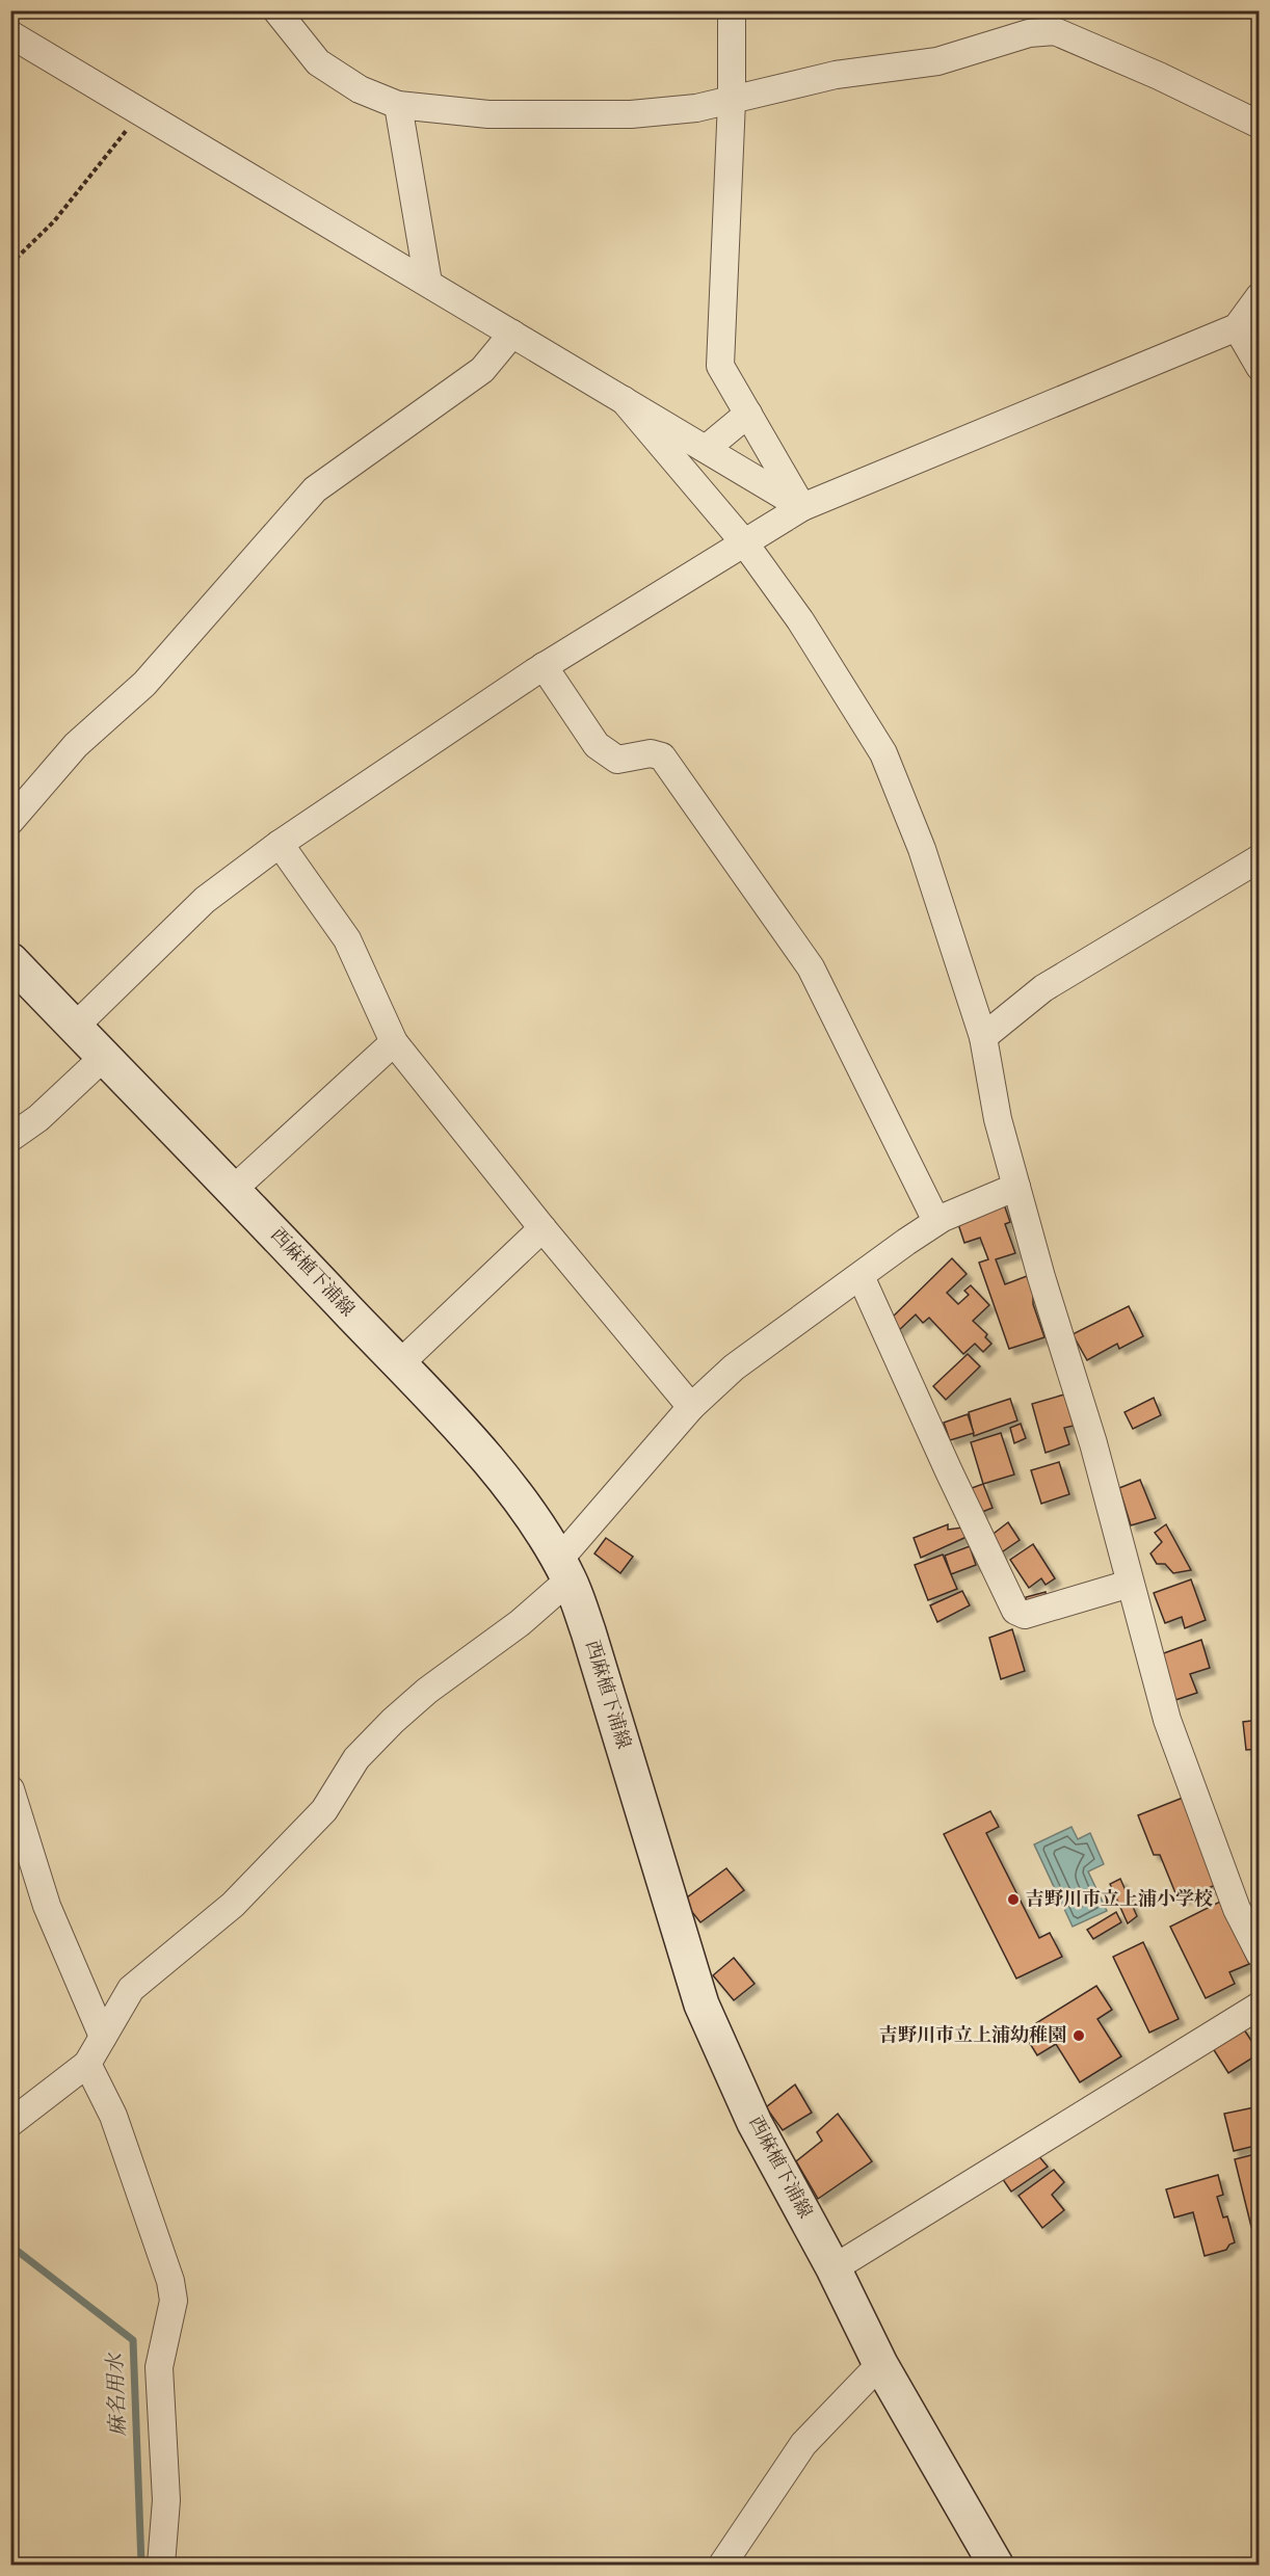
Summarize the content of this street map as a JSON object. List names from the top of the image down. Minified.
{"streets":{"main road":["西麻植下浦線"]},"water":["麻名用水"],"places":["吉野川市立上浦小学校","吉野川市立上浦幼稚園"]}
